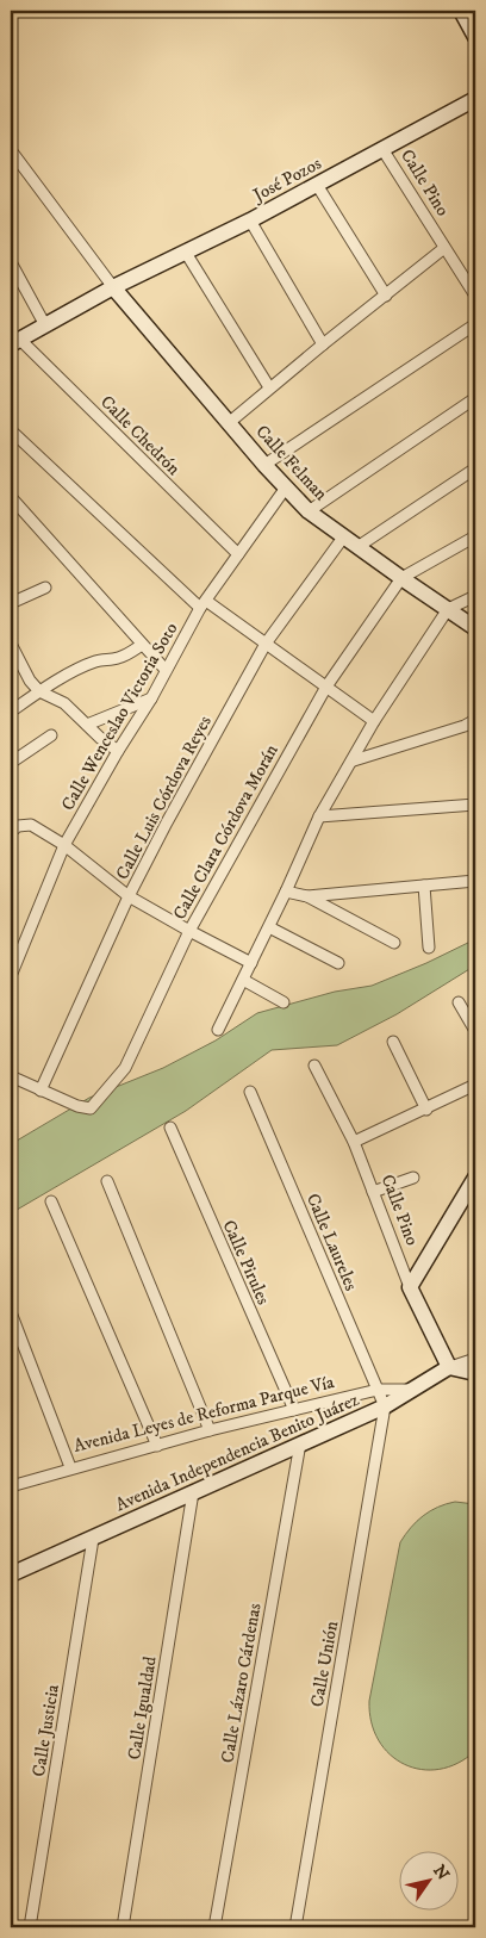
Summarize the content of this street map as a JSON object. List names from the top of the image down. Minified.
{"streets":{"street":["José Pozos","Calle Pino","Calle Chedrón","Calle Felman","Calle Wenceslao Victoria Soto","Calle Luis Córdova Reyes","Calle Clara Córdova Morán","Calle Laureles","Calle Pirules","Avenida Leyes de Reforma Parque Vía","Avenida Independencia Benito Juárez","Calle Unión","Calle Lázaro Cárdenas","Calle Igualdad","Calle Justicia"]},"crossings":[["José Pozos","Calle Pino"],["José Pozos","Calle Chedrón"],["José Pozos","Calle Felman"],["Calle Pino","Avenida Independencia Benito Juárez"],["Calle Chedrón","Calle Wenceslao Victoria Soto"],["Calle Felman","Calle Wenceslao Victoria Soto"],["Calle Felman","Calle Luis Córdova Reyes"],["Calle Felman","Calle Clara Córdova Morán"],["Calle Luis Córdova Reyes","Calle Clara Córdova Morán"],["Calle Laureles","Avenida Leyes de Reforma Parque Vía"],["Calle Laureles","Avenida Independencia Benito Juárez"],["Calle Laureles","Calle Unión"],["Calle Pirules","Avenida Leyes de Reforma Parque Vía"],["Avenida Leyes de Reforma Parque Vía","Avenida Independencia Benito Juárez"],["Avenida Independencia Benito Juárez","Calle Unión"],["Avenida Independencia Benito Juárez","Calle Lázaro Cárdenas"],["Avenida Independencia Benito Juárez","Calle Igualdad"],["Avenida Independencia Benito Juárez","Calle Justicia"]],"north":"top right"}
